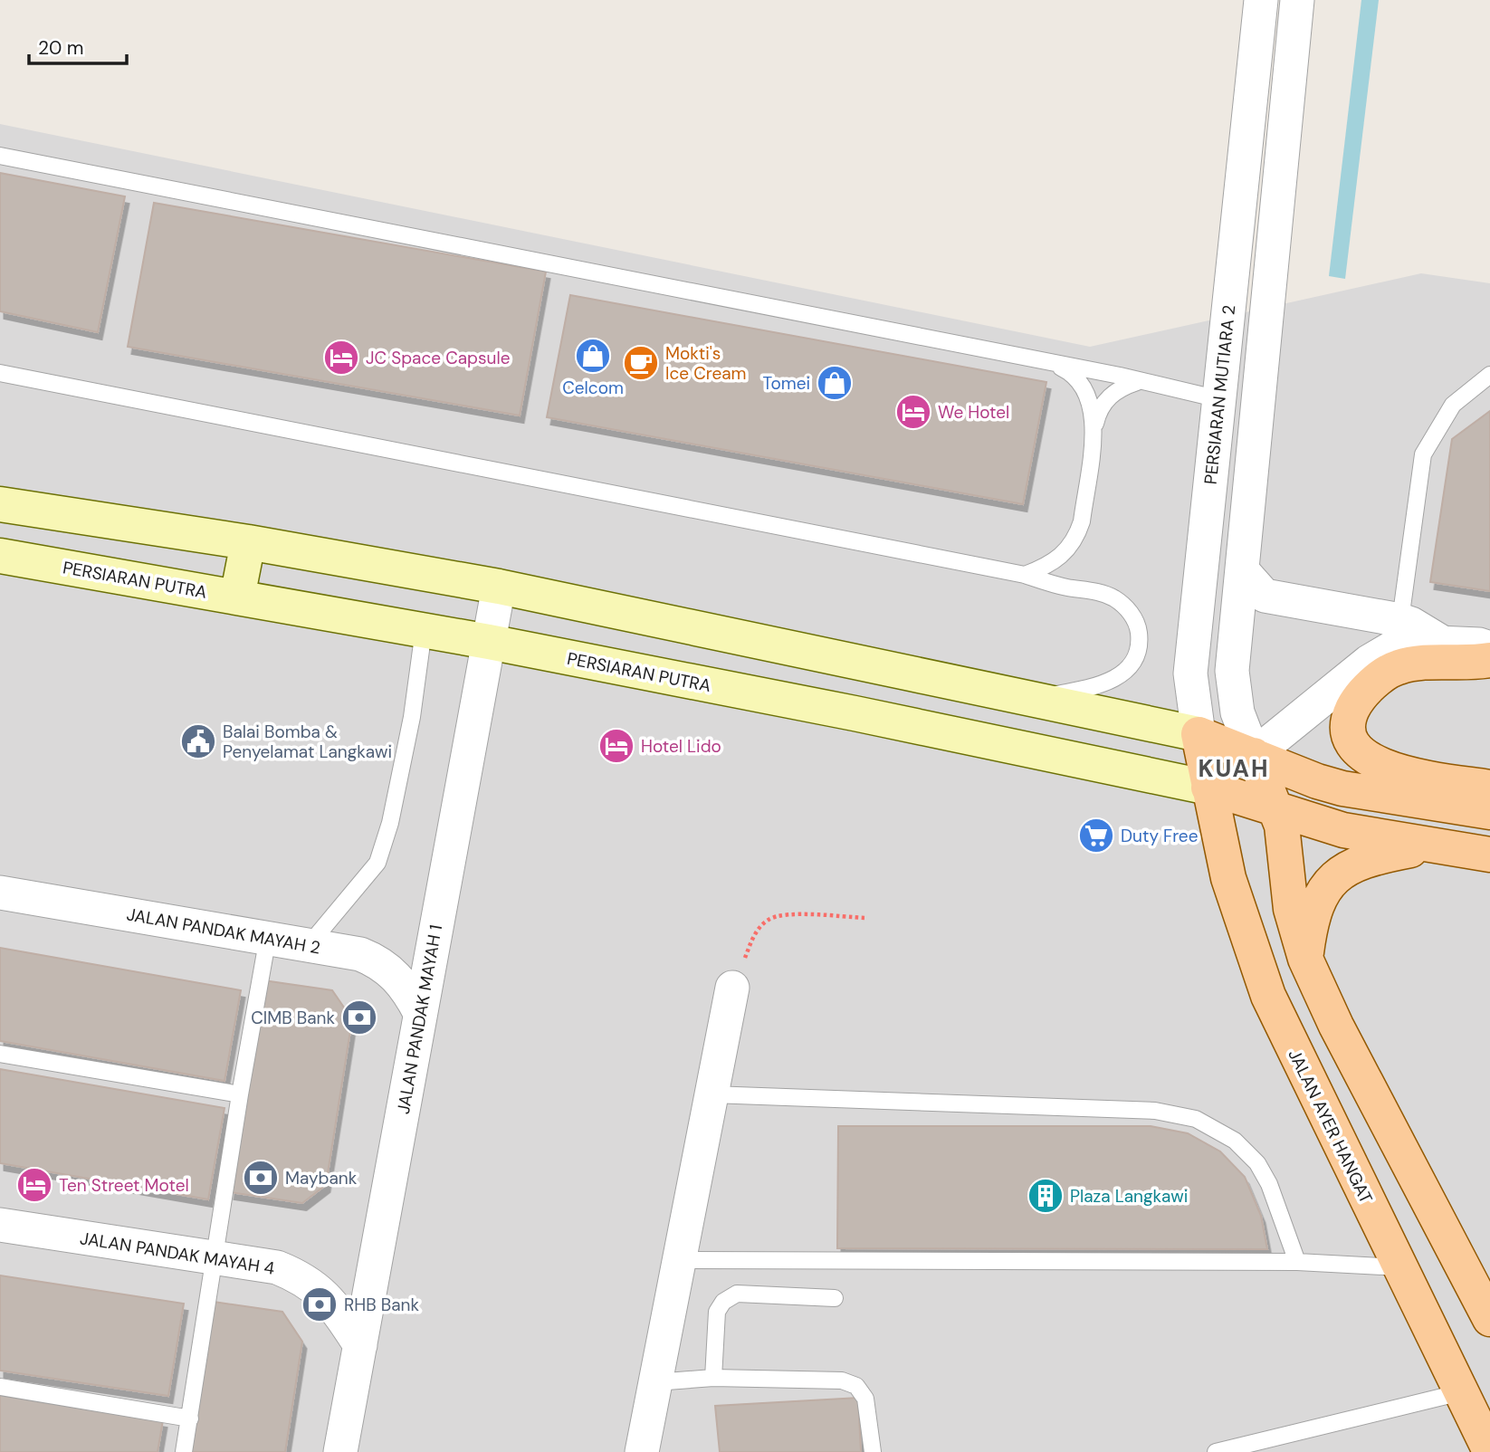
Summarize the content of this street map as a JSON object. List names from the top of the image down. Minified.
{"streets":{"main road":["PERSIARAN MUTIARA 2","PERSIARAN PUTRA","JALAN AYER HANGAT"],"street":["JALAN PANDAK MAYAH 2","JALAN PANDAK MAYAH 1","JALAN PANDAK MAYAH 4"]},"crossings":[["PERSIARAN MUTIARA 2","PERSIARAN PUTRA"],["PERSIARAN MUTIARA 2","JALAN AYER HANGAT"],["PERSIARAN PUTRA","JALAN PANDAK MAYAH 1"],["PERSIARAN PUTRA","JALAN AYER HANGAT"],["JALAN PANDAK MAYAH 2","JALAN PANDAK MAYAH 1"],["JALAN PANDAK MAYAH 1","JALAN PANDAK MAYAH 4"]],"districts":["KUAH"],"places":{"shop":["Celcom","Tomei"],"hotel":["JC Space Capsule","We Hotel","Hotel Lido","Ten Street Motel"],"cafe":["Mokti's Ice Cream"],"public building":["Balai Bomba & Penyelamat Langkawi"],"supermarket":["Duty Free"],"bank":["CIMB Bank","Maybank","RHB Bank"],"building":["Plaza Langkawi"]},"scale_bar":"20 m"}
